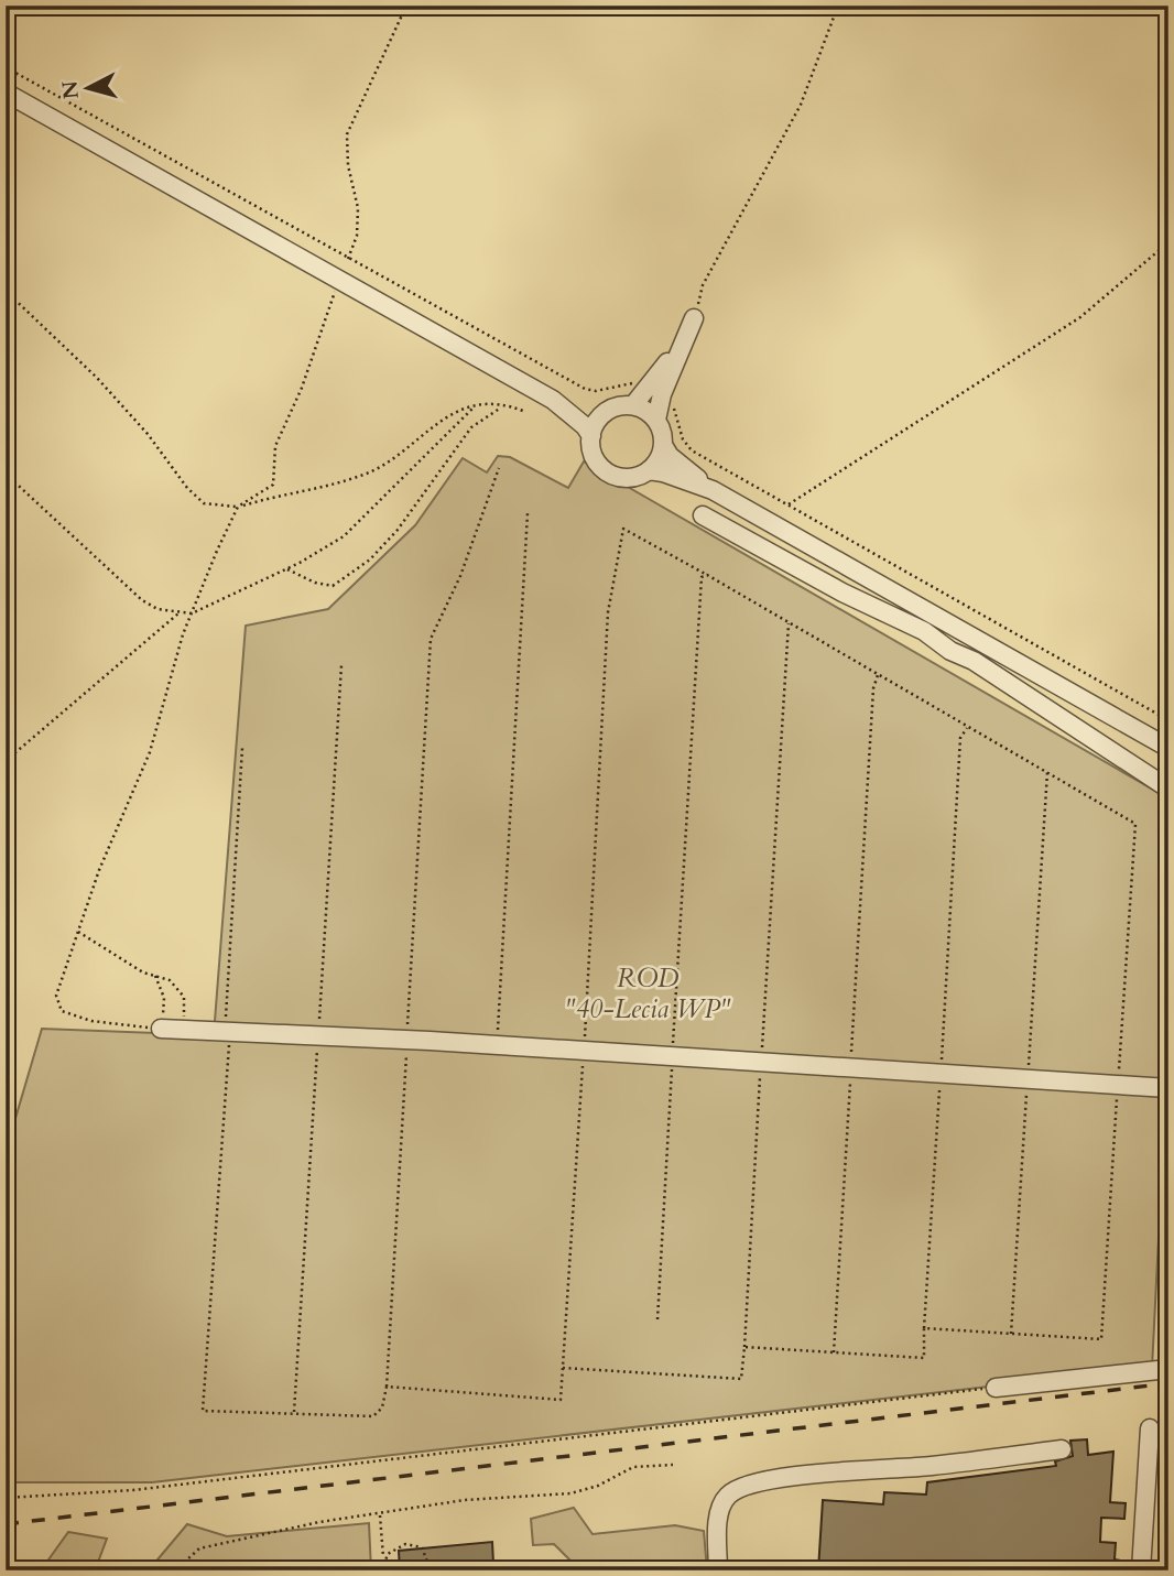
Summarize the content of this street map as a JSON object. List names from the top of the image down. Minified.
{"parks":["ROD \"40-Lecia WP\""],"north":"left"}
